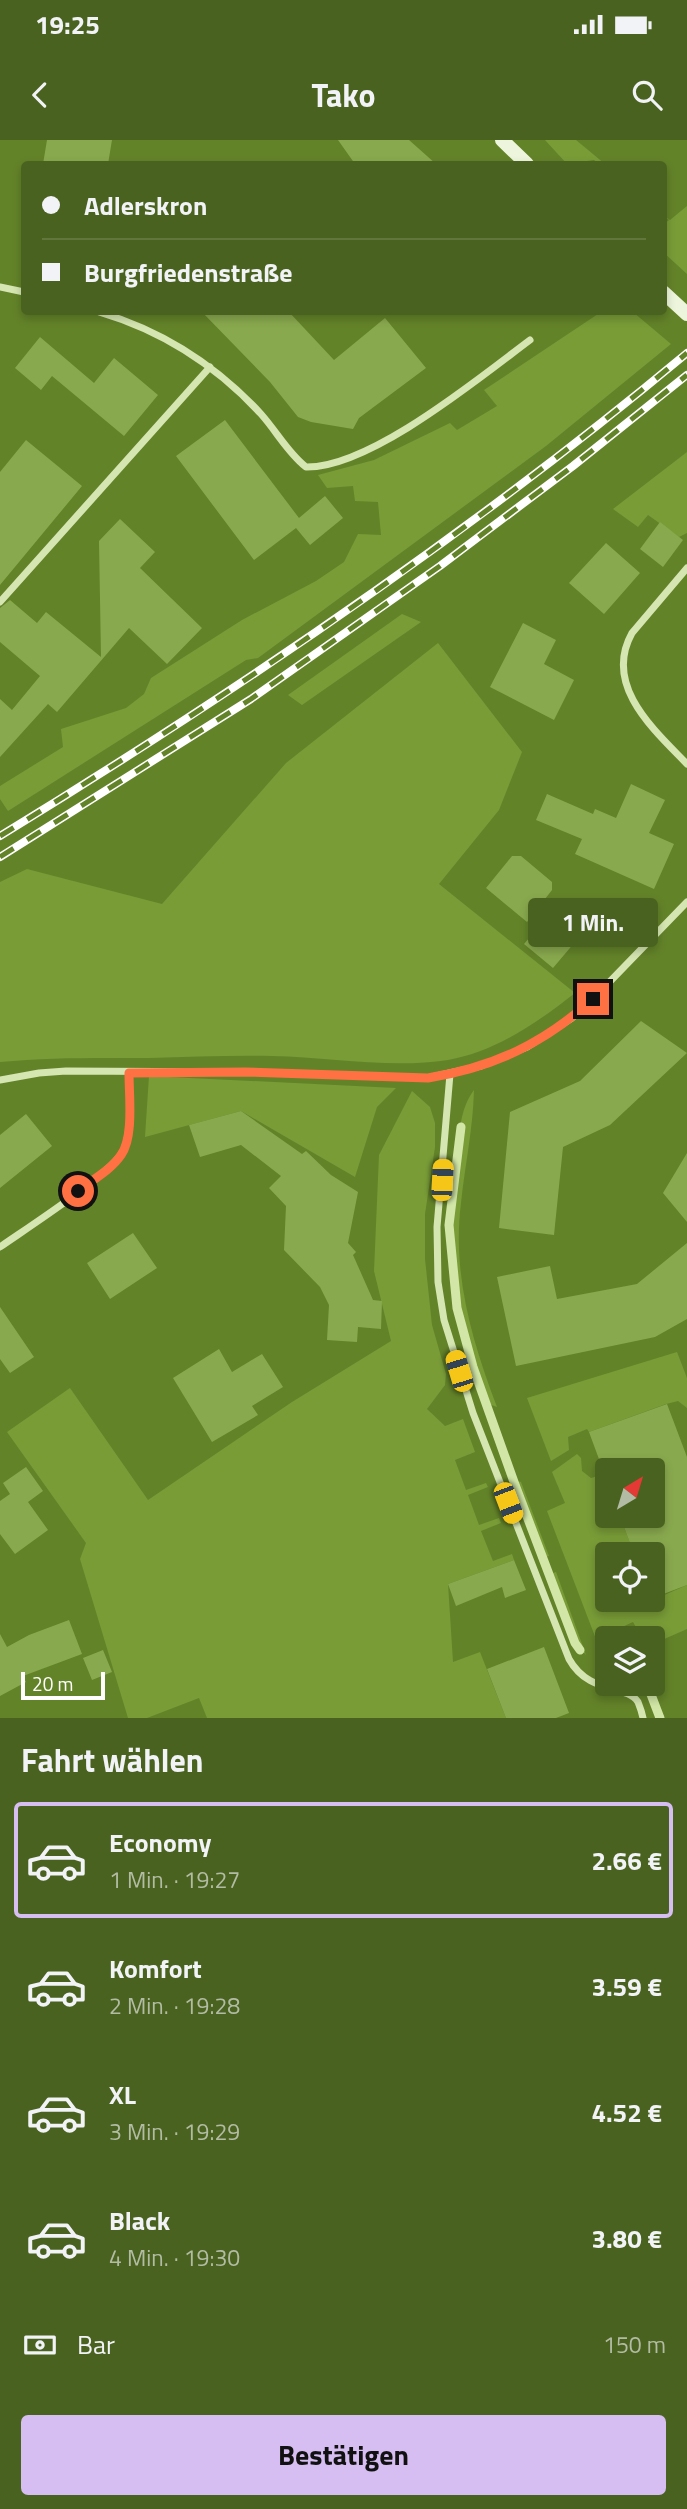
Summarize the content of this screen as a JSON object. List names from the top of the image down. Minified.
{"scale_bar":"20 m","north":"top right","page":{"status":"19:25","header":"Tako","banner":["Adlerskron","Burgfriedenstraße"],"bubble":"1 Min.","scale":"20 m","heading":"Fahrt wählen","list":[{"name":"Economy","note":"1 Min. · 19:27","value":"2.66 €"},{"name":"Komfort","note":"2 Min. · 19:28","value":"3.59 €"},{"name":"XL","note":"3 Min. · 19:29","value":"4.52 €"},{"name":"Black","note":"4 Min. · 19:30","value":"3.80 €"}],"pay":["Bar","150 m"],"buttons":"Bestätigen"}}
